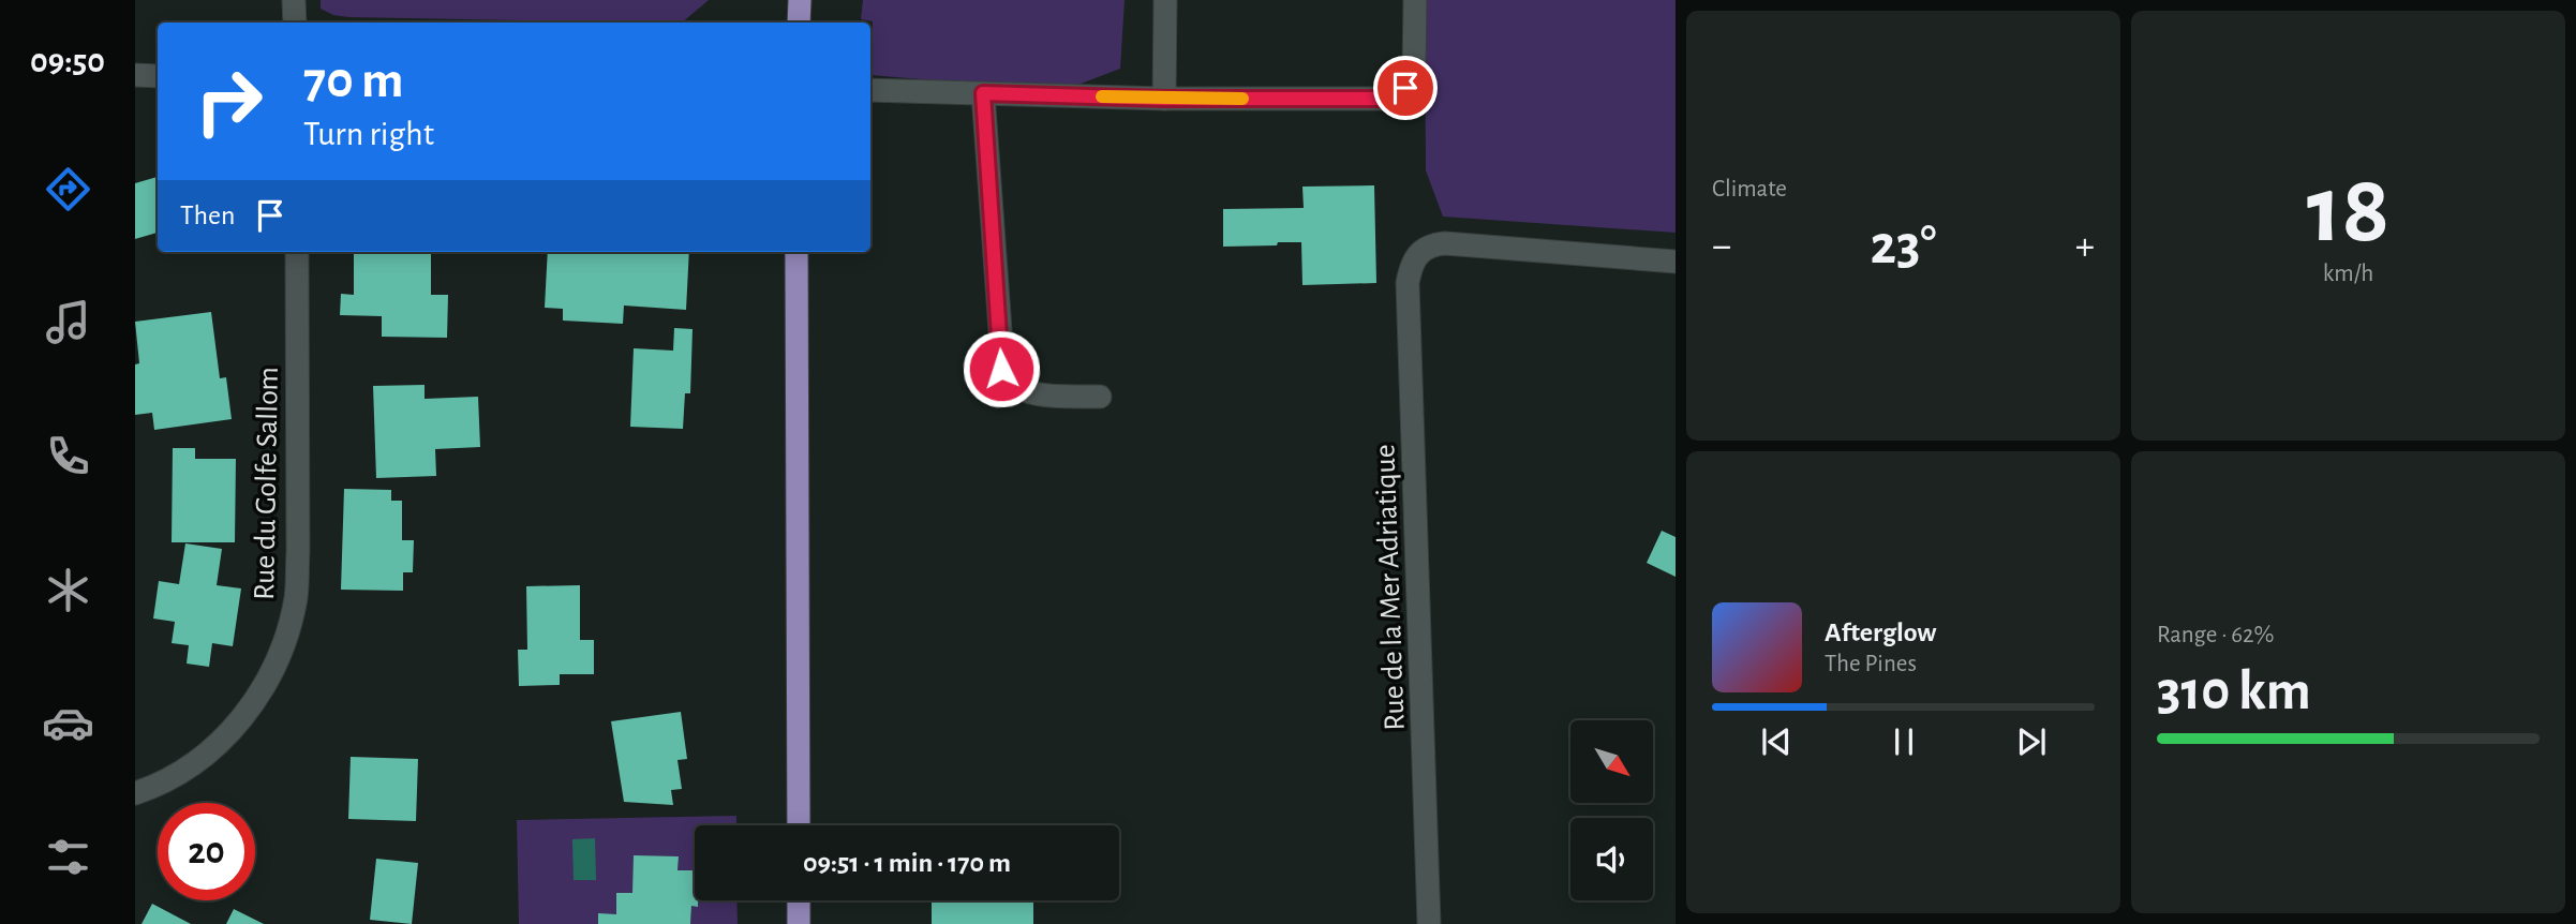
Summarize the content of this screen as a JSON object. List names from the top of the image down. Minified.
{"streets":{"street":["Rue du Golfe Sallom","Rue de la Mer Adriatique"]},"north":"bottom right","page":{"tabs":"09:50","tile":["Climate",["18","km/h"],["Range · 62%","310 km"]],"turn":["70 m","Turn right"],"then":"Then","heat":["−","23°","+"],"song":["Afterglow","The Pines"],"limit":"20","trip":"09:51 · 1 min · 170 m"}}
